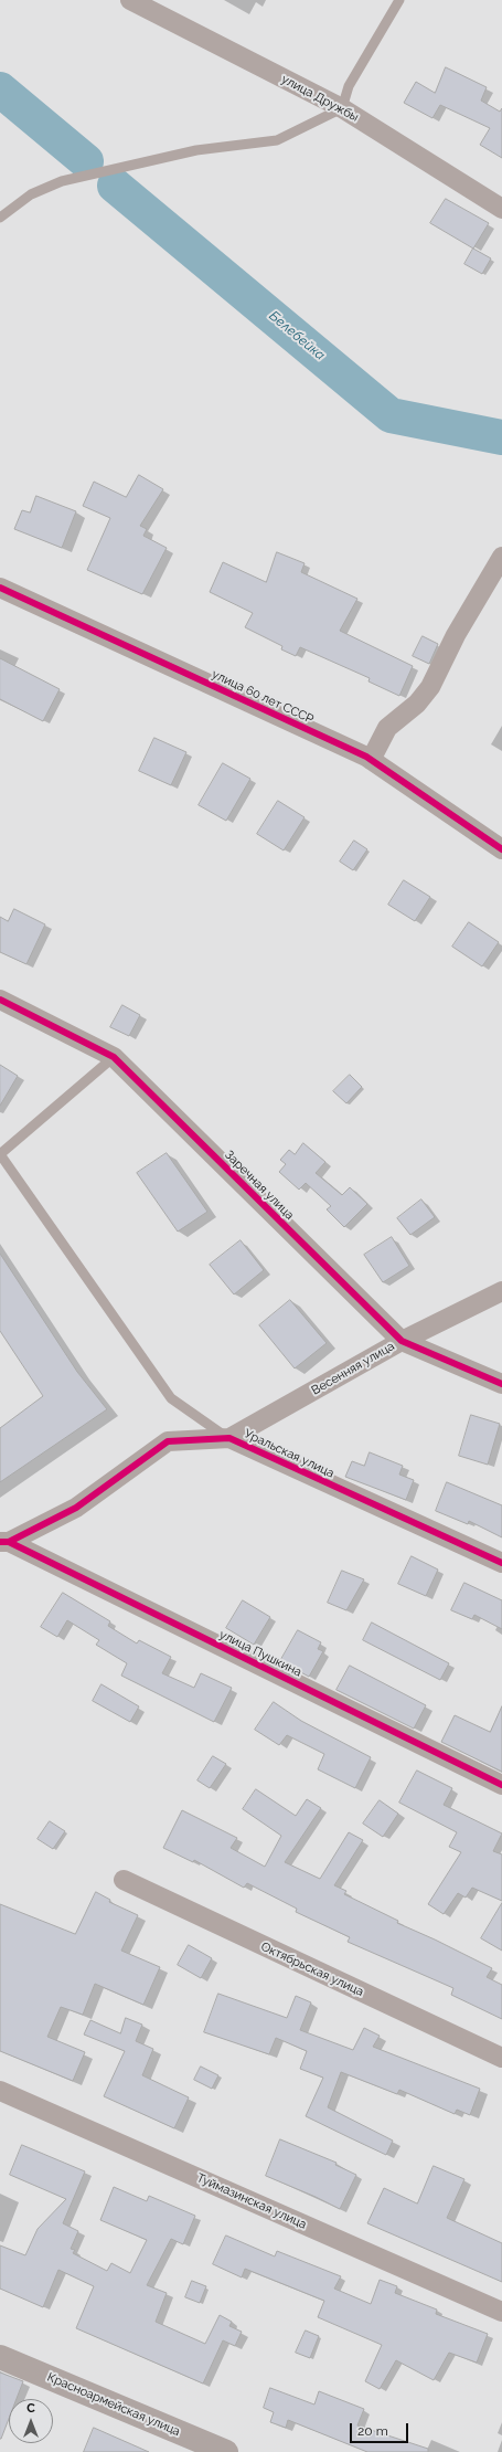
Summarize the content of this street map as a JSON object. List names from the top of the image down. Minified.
{"streets":{"main road":["Красноармейская улица"],"street":["улица Дружбы","улица 60 лет СССР","Заречная улица","Весенняя улица","Уральская улица","улица Пушкина","Октябрьская улица","Туймазинская улица"]},"crossings":[["Заречная улица","Весенняя улица"],["Весенняя улица","Уральская улица"],["Уральская улица","улица Пушкина"]],"water":["Белебейка"],"scale_bar":"20 m","north":"top"}
